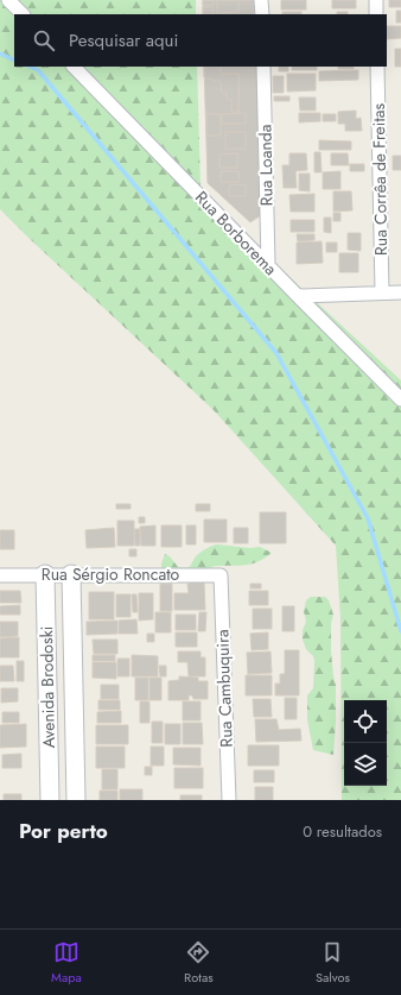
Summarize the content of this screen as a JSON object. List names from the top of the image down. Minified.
{"streets":{"street":["Rua Loanda","Rua Corrêa de Freitas","Rua Borborema","Rua Sérgio Roncato","Avenida Brodoski","Rua Cambuquira"]},"crossings":[["Rua Loanda","Rua Borborema"],["Rua Sérgio Roncato","Avenida Brodoski"],["Rua Sérgio Roncato","Rua Cambuquira"]],"page":{"search":"Pesquisar aqui","heading":["Por perto","0 resultados"],"nav":["Mapa","Rotas","Salvos"]}}
